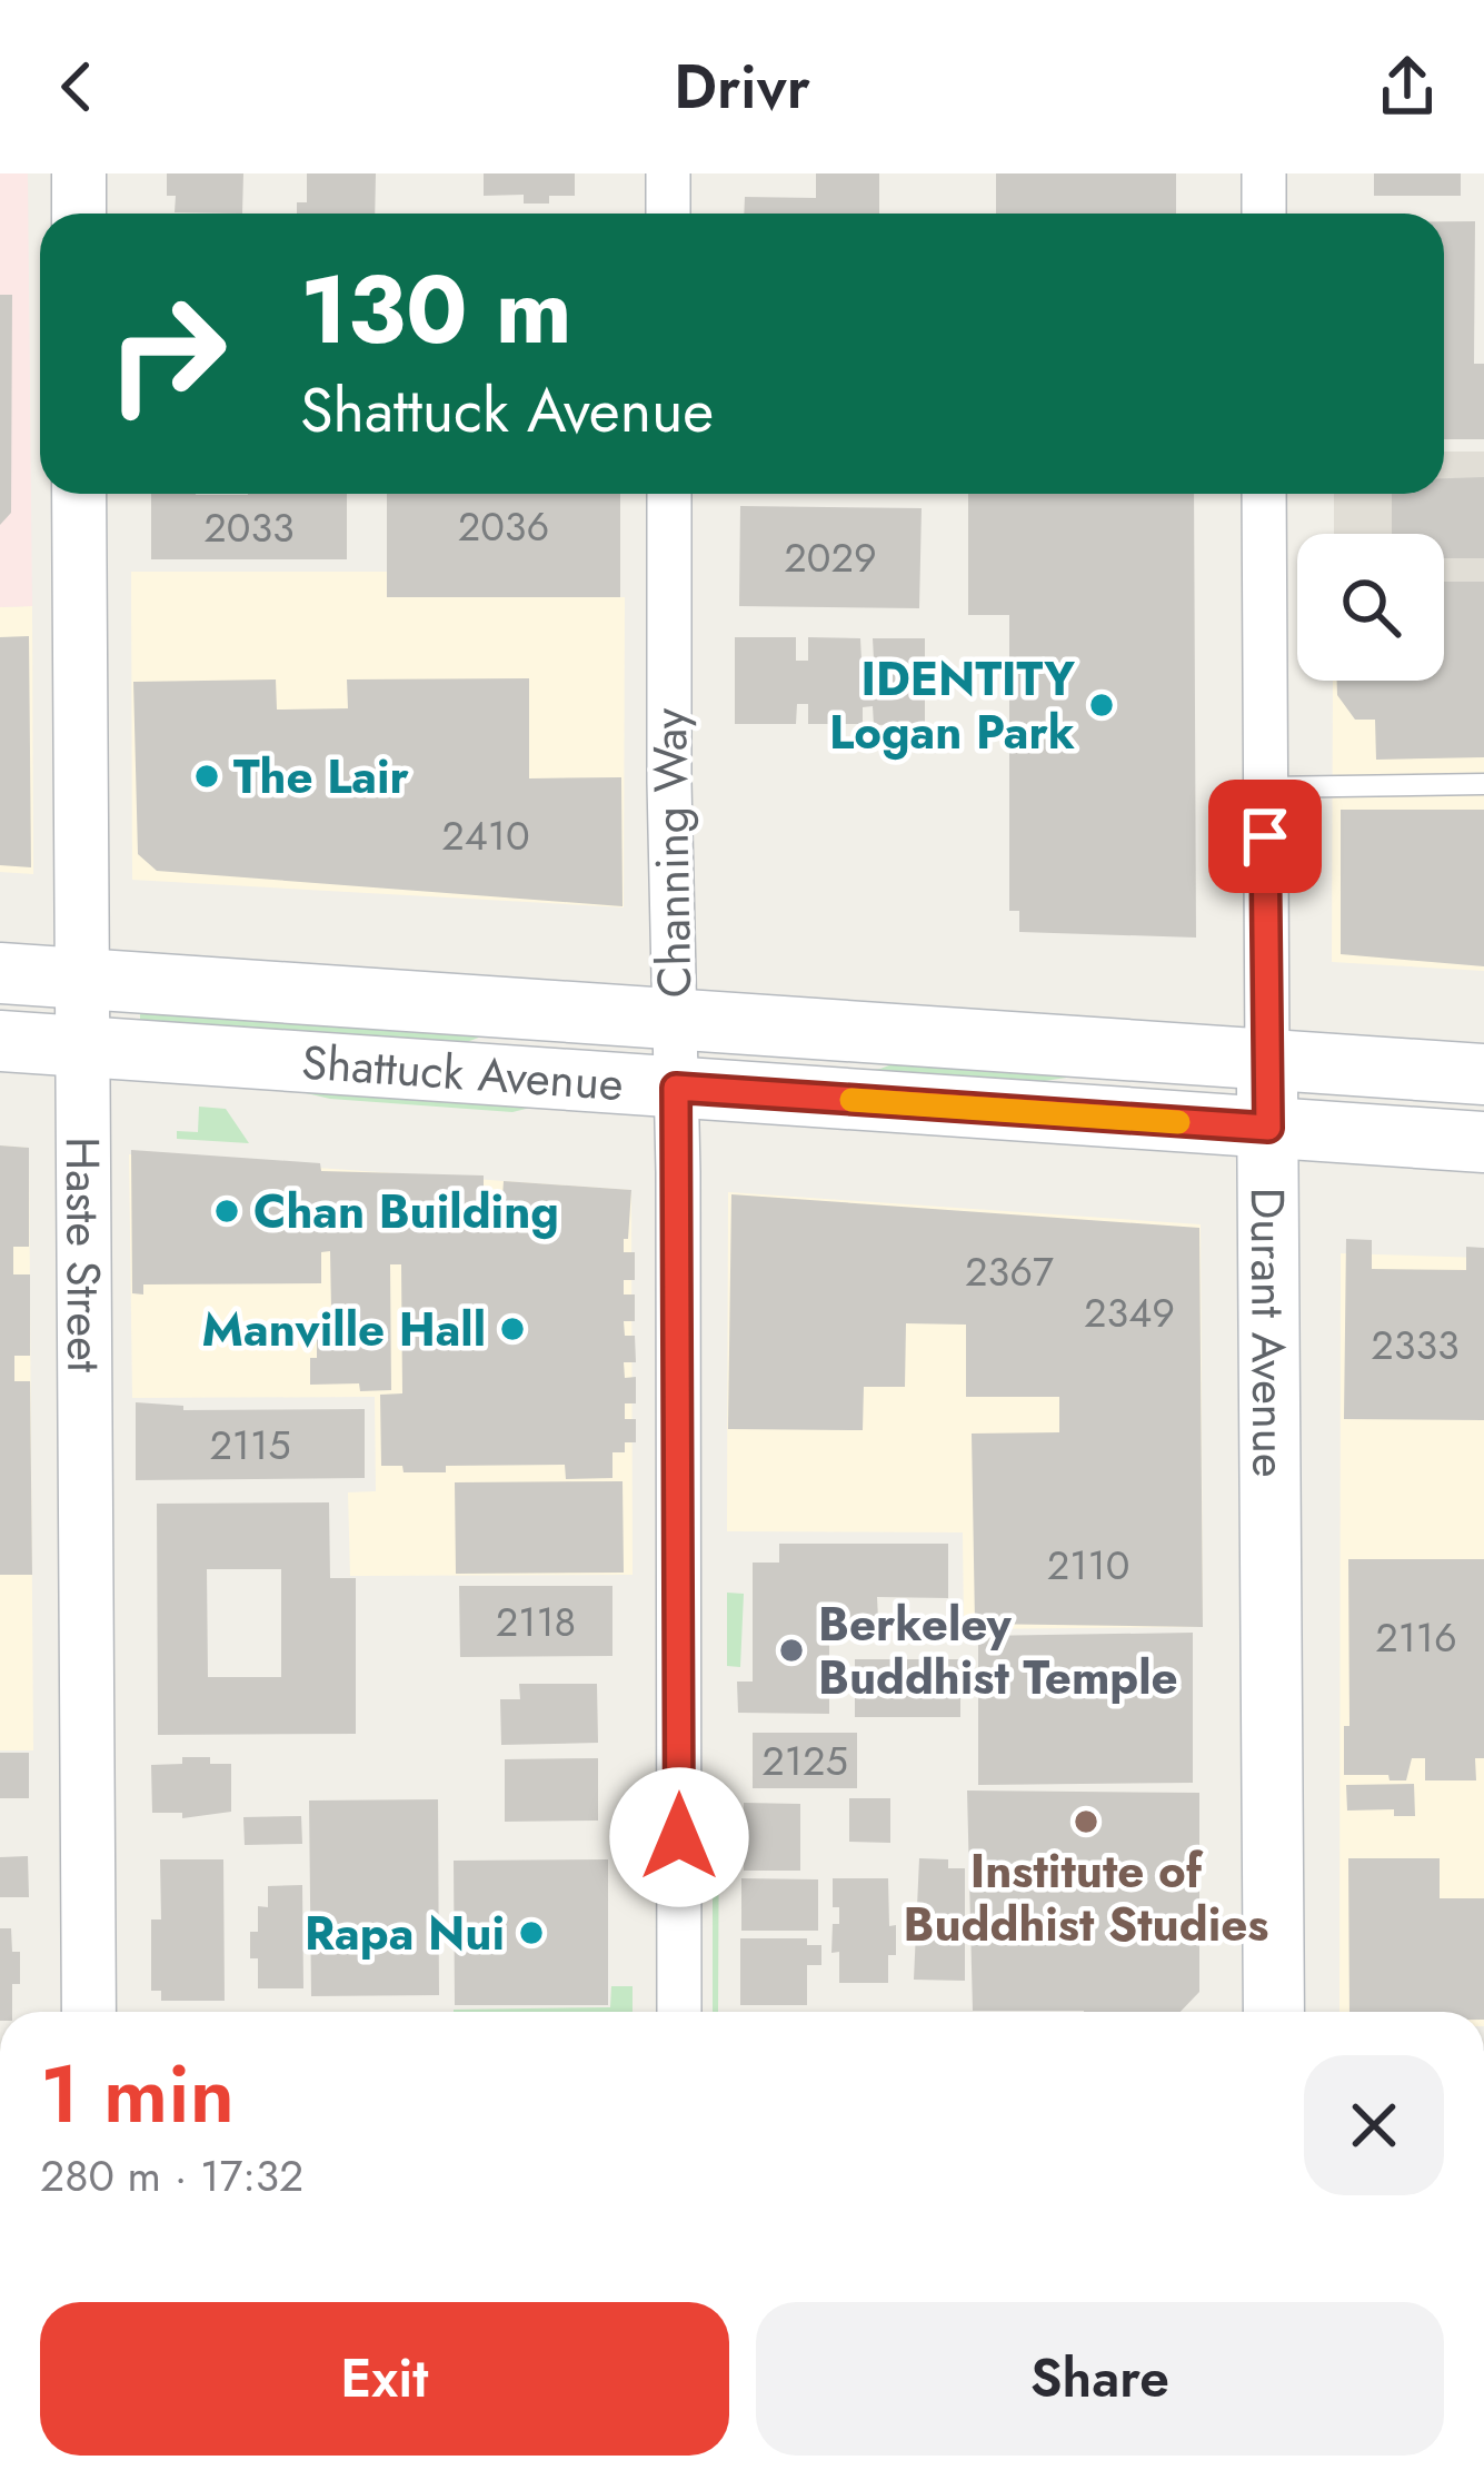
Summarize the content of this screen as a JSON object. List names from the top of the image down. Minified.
{"streets":{"main road":["Shattuck Avenue","Durant Avenue"],"street":["Channing Way","Haste Street"]},"crossings":[["Channing Way","Shattuck Avenue"],["Shattuck Avenue","Haste Street"],["Shattuck Avenue","Durant Avenue"]],"places":["IDENTITY Logan Park","The Lair","Chan Building","Manville Hall","Berkeley Buddhist Temple","Institute of Buddhist Studies","Rapa Nui"],"house_numbers":["2036","2033","2029","2410","2367","2349","2333","2115","2110","2118","2116","2125"],"page":{"header":"Drivr","turn":["130 m","Shattuck Avenue"],"heading":["1 min","280 m · 17:32"],"buttons":["Exit","Share"]}}
